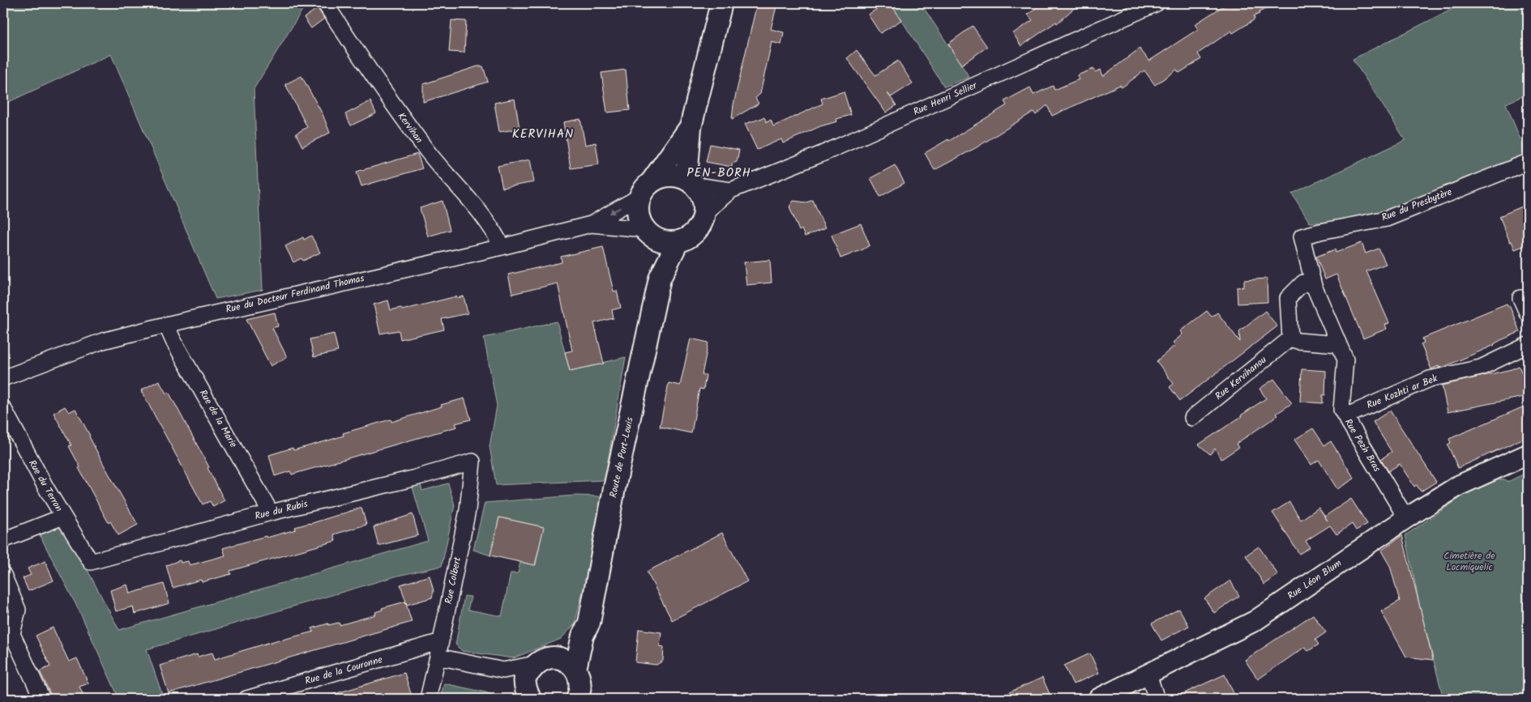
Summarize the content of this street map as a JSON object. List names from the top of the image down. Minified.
{"streets":{"main road":["Route de Port-Louis"],"street":["Rue Henri Sellier","Kervihan","Rue du Presbytère","Rue du Docteur Ferdinand Thomas","Rue Kervihanou","Rue Kozhti ar Bek","Rue de la Marie","Rue Pezh Bras","Rue du Terron","Rue du Rubis","Rue Léon Blum","Rue Colbert","Rue de la Couronne"]},"crossings":[["Rue Henri Sellier","Rue du Docteur Ferdinand Thomas"],["Kervihan","Rue du Docteur Ferdinand Thomas"],["Rue du Presbytère","Rue Pezh Bras"],["Rue du Docteur Ferdinand Thomas","Rue de la Marie"],["Rue Kozhti ar Bek","Rue Pezh Bras"],["Rue de la Marie","Rue du Rubis"],["Rue Pezh Bras","Rue Léon Blum"],["Rue du Terron","Rue du Rubis"],["Rue du Rubis","Rue Colbert"],["Rue Colbert","Rue de la Couronne"]],"districts":["KERVIHAN","PEN-BORH"],"parks":["Cimetière de Locmiquelic"]}
